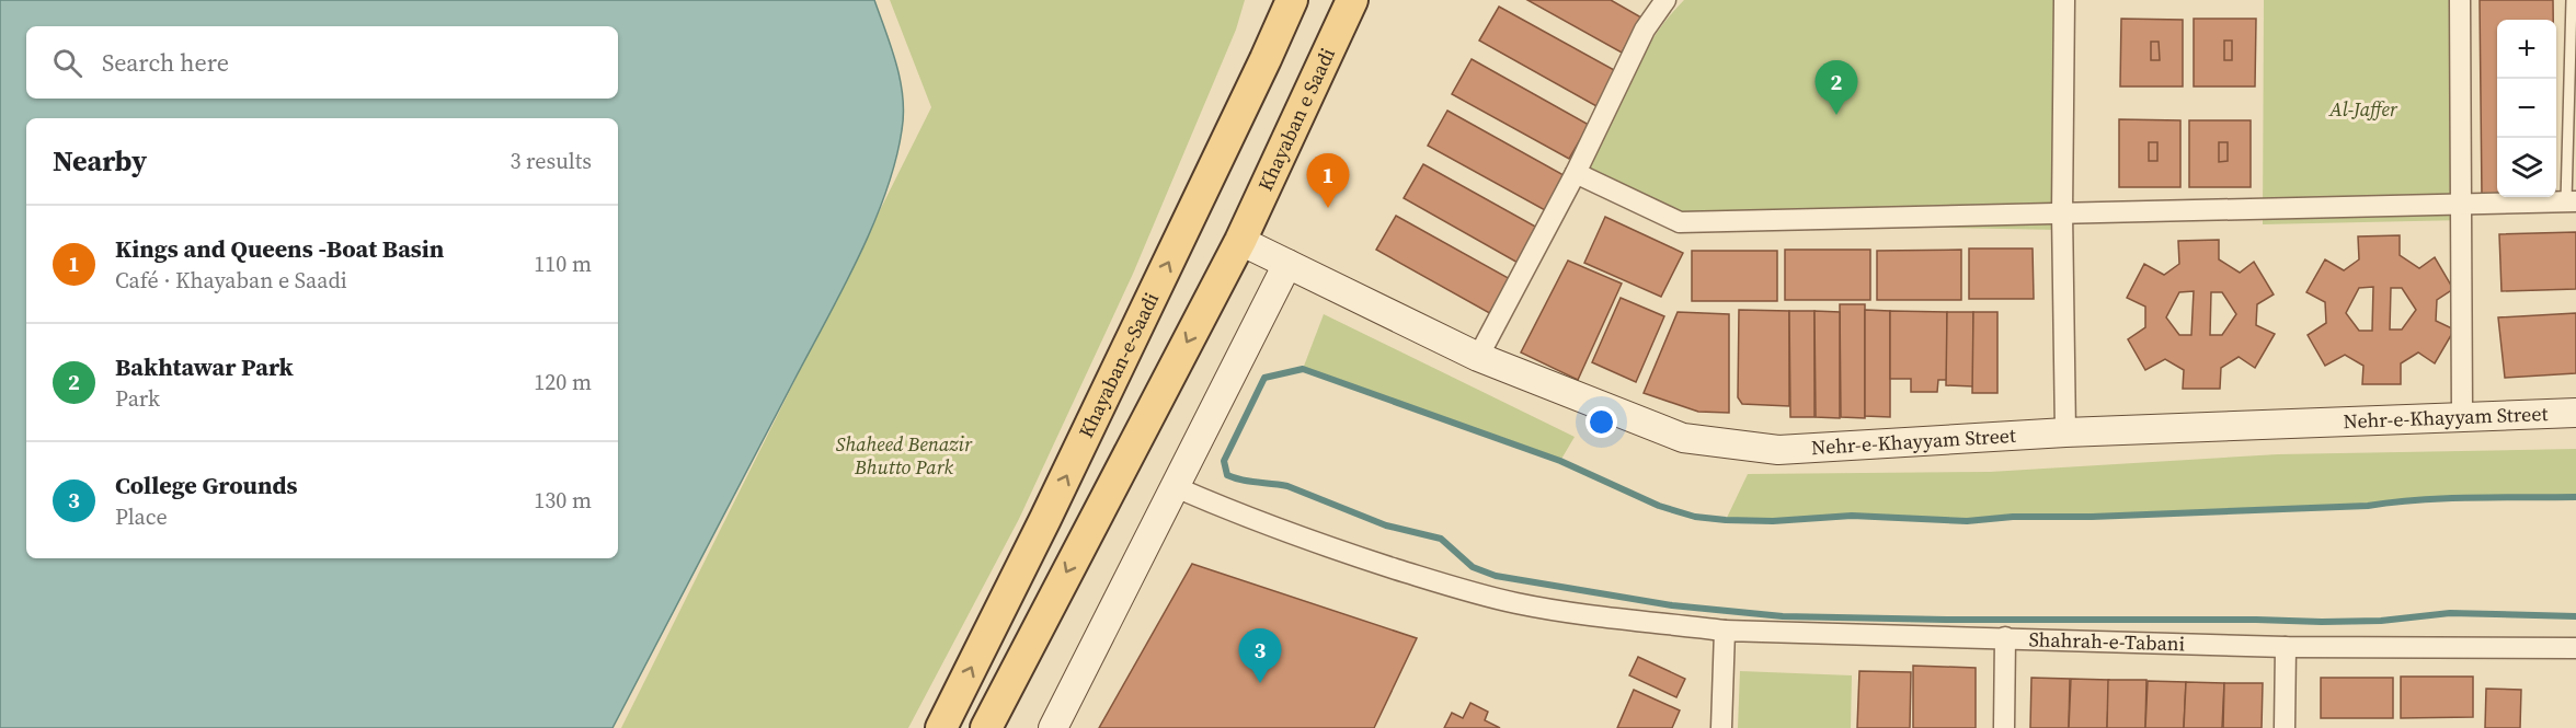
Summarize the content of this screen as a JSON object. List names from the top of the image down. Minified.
{"streets":{"main road":["Khayaban e Saadi","Khayaban-e-Saadi"],"street":["Nehr-e-Khayyam Street","Shahrah-e-Tabani"]},"crossings":[["Khayaban e Saadi","Nehr-e-Khayyam Street"]],"parks":["Al-Jaffer","Shaheed Benazir Bhutto Park"],"page":{"map_buttons":["+","−"],"search":"Search here","pins":["2","1","3"],"heading":["Nearby","3 results"],"list":[{"mark":"1","name":"Kings and Queens -Boat Basin","note":"Café · Khayaban e Saadi","value":"110 m"},{"mark":"2","name":"Bakhtawar Park","note":"Park","value":"120 m"},{"mark":"3","name":"College Grounds","note":"Place","value":"130 m"}]}}
